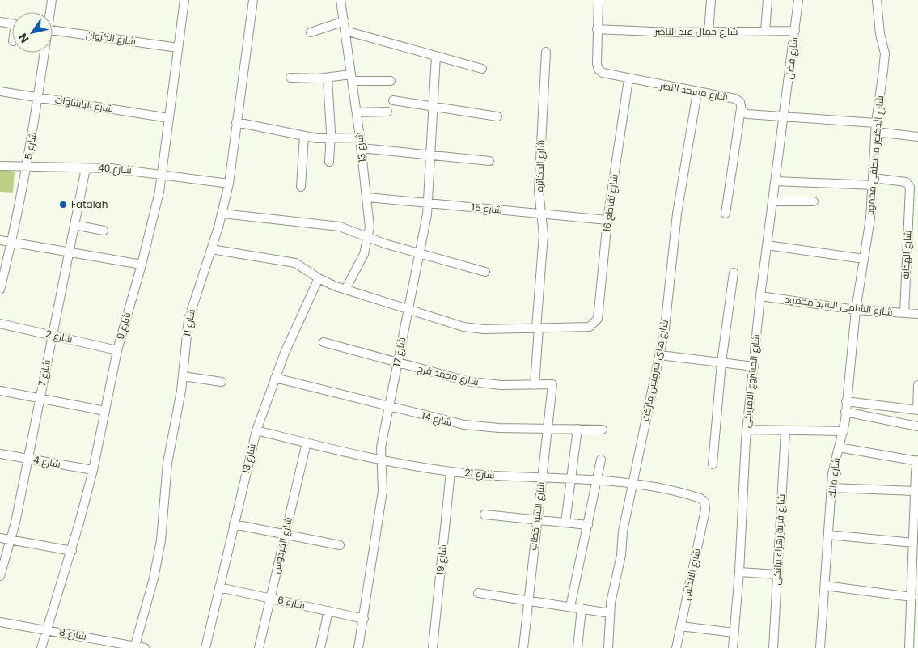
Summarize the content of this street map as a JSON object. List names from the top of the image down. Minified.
{"streets":{"street":["شارع جمال عبد الناصر","شارع الكروان","شارع فضل","شارع مسجد النصر","شارع الباشاوات","شارع 5","شارع 13","شارع الدكتور مصطفى محمود","شارع الدكاتره","شارع 40","شارع تقاطع 16","شارع 15","شارع الهدايه","شارع الشامى السيد محمود","شارع 11","شارع 9","شارع 2","شارع 17","شارع هاى سرفيس ماركت","شارع 7","شارع محمد فرج","شارع المشروع الامريكى","شارع 14","شارع 4","شارع 21","شارع مالك","شارع السيد خطاب","شارع قرية زهراء بيانكى","شارع الفردوس","شارع 19","شارع الاندلس","شارع 6","شارع 8"]},"crossings":[["شارع جمال عبد الناصر","شارع فضل"],["شارع جمال عبد الناصر","شارع مسجد النصر"],["شارع الكروان","شارع 9"],["شارع فضل","شارع مسجد النصر"],["شارع فضل","شارع المشروع الامريكى"],["شارع مسجد النصر","شارع الدكتور مصطفى محمود"],["شارع مسجد النصر","شارع تقاطع 16"],["شارع مسجد النصر","شارع هاى سرفيس ماركت"],["شارع مسجد النصر","شارع المشروع الامريكى"],["شارع الباشاوات","شارع 5"],["شارع الباشاوات","شارع 9"],["شارع 5","شارع 40"],["شارع 13","شارع 15"],["شارع 13","شارع 14"],["شارع 13","شارع 21"],["شارع 13","شارع 6"],["شارع الدكتور مصطفى محمود","شارع الهدايه"],["شارع الدكتور مصطفى محمود","شارع الشامى السيد محمود"],["شارع الدكتور مصطفى محمود","شارع مالك"],["شارع الدكاتره","شارع تقاطع 16"],["شارع الدكاتره","شارع 15"],["شارع الدكاتره","شارع محمد فرج"],["شارع 40","شارع 11"],["شارع 40","شارع 9"],["شارع 40","شارع 7"],["شارع تقاطع 16","شارع 15"],["شارع 15","شارع 17"],["شارع الهدايه","شارع الشامى السيد محمود"],["شارع الهدايه","شارع المشروع الامريكى"],["شارع الشامى السيد محمود","شارع المشروع الامريكى"],["شارع الشامى السيد محمود","شارع مالك"],["شارع 11","شارع 8"],["شارع 9","شارع 2"],["شارع 9","شارع 4"],["شارع 9","شارع 8"],["شارع 2","شارع 7"],["شارع 17","شارع محمد فرج"],["شارع 17","شارع 14"],["شارع 17","شارع 21"],["شارع 17","شارع 6"],["شارع هاى سرفيس ماركت","شارع 21"],["شارع 7","شارع 4"],["شارع محمد فرج","شارع السيد خطاب"],["شارع 14","شارع السيد خطاب"],["شارع 21","شارع السيد خطاب"],["شارع 21","شارع الفردوس"],["شارع 21","شارع 19"],["شارع 21","شارع الاندلس"],["شارع الفردوس","شارع 6"]],"places":["Fatalah"],"north":"bottom left"}
